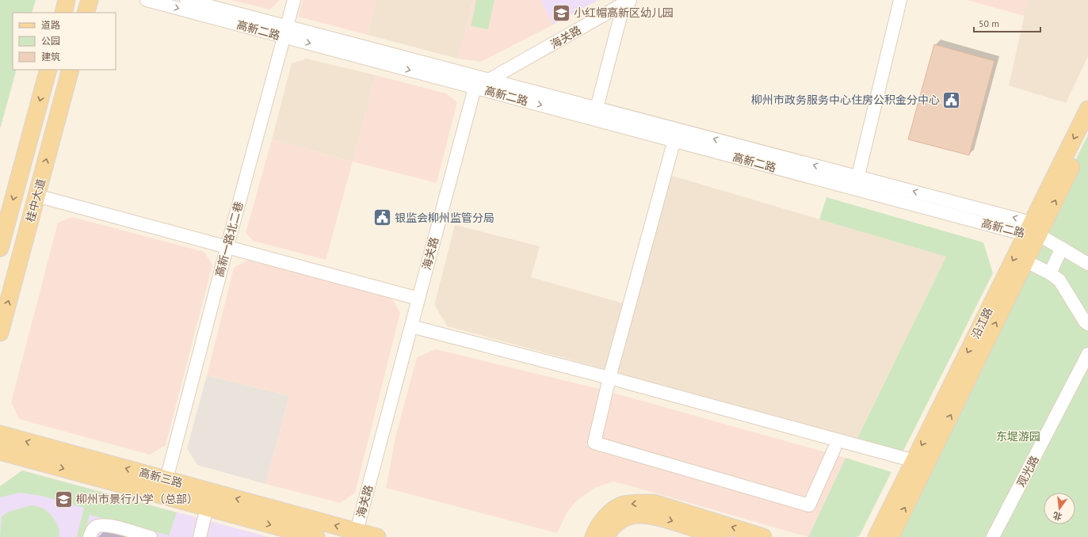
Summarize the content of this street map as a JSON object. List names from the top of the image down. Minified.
{"streets":{"main road":["桂中大道","沿江路","高新三路"],"street":["高新二路","海关路","高新一路北二巷","观光路"]},"crossings":[["高新二路","海关路"],["高新二路","高新一路北二巷"],["高新二路","沿江路"],["海关路","高新三路"],["高新一路北二巷","高新三路"]],"parks":["东堤游园"],"places":{"school or university":["小红帽高新区幼儿园","柳州市景行小学（总部）"],"public building":["柳州市政务服务中心住房公积金分中心","银监会柳州监管分局"]},"legend":["道路","公园","建筑"],"scale_bar":"50 m","north":"bottom"}
